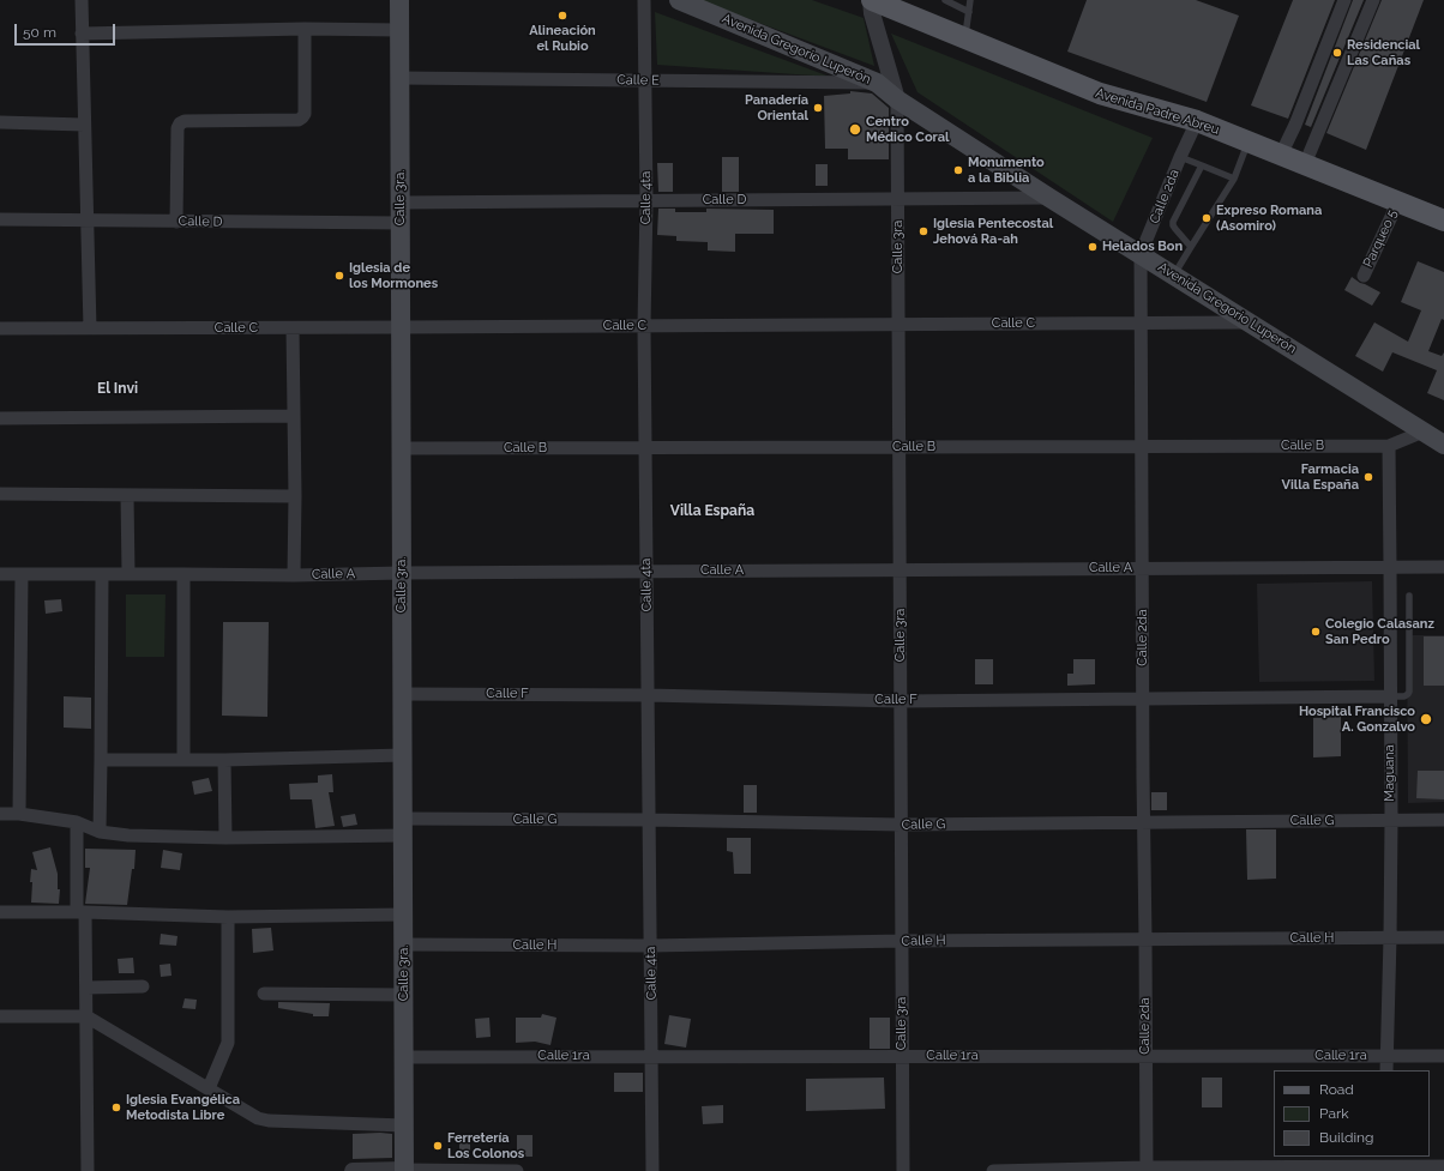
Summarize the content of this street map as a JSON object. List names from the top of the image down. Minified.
{"streets":{"main road":["Avenida Gregorio Luperón","Avenida Padre Abreu","Calle 3ra."],"street":["Calle E","Calle 2da","Calle 4ta","Calle D","Parqueo 5","Calle 3ra","Calle C","Calle B","Calle A","Calle F","Maguana","Calle G","Calle H","Calle 1ra"]},"crossings":[["Avenida Gregorio Luperón","Calle E"],["Avenida Gregorio Luperón","Calle 2da"],["Avenida Gregorio Luperón","Calle D"],["Avenida Gregorio Luperón","Calle 3ra"],["Avenida Gregorio Luperón","Calle C"],["Avenida Gregorio Luperón","Calle B"],["Calle E","Calle 3ra."],["Calle E","Calle 4ta"],["Avenida Padre Abreu","Calle 2da"],["Avenida Padre Abreu","Parqueo 5"],["Calle 2da","Calle C"],["Calle 2da","Calle B"],["Calle 2da","Calle A"],["Calle 2da","Calle F"],["Calle 2da","Calle G"],["Calle 2da","Calle H"],["Calle 2da","Calle 1ra"],["Calle 3ra.","Calle D"],["Calle 3ra.","Calle C"],["Calle 3ra.","Calle B"],["Calle 3ra.","Calle A"],["Calle 3ra.","Calle F"],["Calle 3ra.","Calle G"],["Calle 3ra.","Calle H"],["Calle 3ra.","Calle 1ra"],["Calle 4ta","Calle D"],["Calle 4ta","Calle C"],["Calle 4ta","Calle B"],["Calle 4ta","Calle A"],["Calle 4ta","Calle F"],["Calle 4ta","Calle G"],["Calle 4ta","Calle H"],["Calle 4ta","Calle 1ra"],["Calle D","Calle 3ra"],["Calle 3ra","Calle C"],["Calle 3ra","Calle B"],["Calle 3ra","Calle A"],["Calle 3ra","Calle F"],["Calle 3ra","Calle G"],["Calle 3ra","Calle H"],["Calle 3ra","Calle 1ra"],["Calle B","Maguana"],["Calle A","Maguana"],["Calle F","Maguana"],["Maguana","Calle G"],["Maguana","Calle H"],["Maguana","Calle 1ra"]],"districts":["El Invi","Villa España"],"places":["Alineación el Rubio","Residencial Las Cañas","Panadería Oriental","Centro Médico Coral","Monumento a la Biblia","Expreso Romana (Asomiro)","Iglesia Pentecostal Jehová Ra-ah","Helados Bon","Iglesia de los Mormones","Farmacia Villa España","Colegio Calasanz San Pedro","Hospital Francisco A. Gonzalvo","Iglesia Evangélica Metodista Libre","Ferretería Los Colonos"],"legend":["Road","Park","Building"],"scale_bar":"50 m"}
